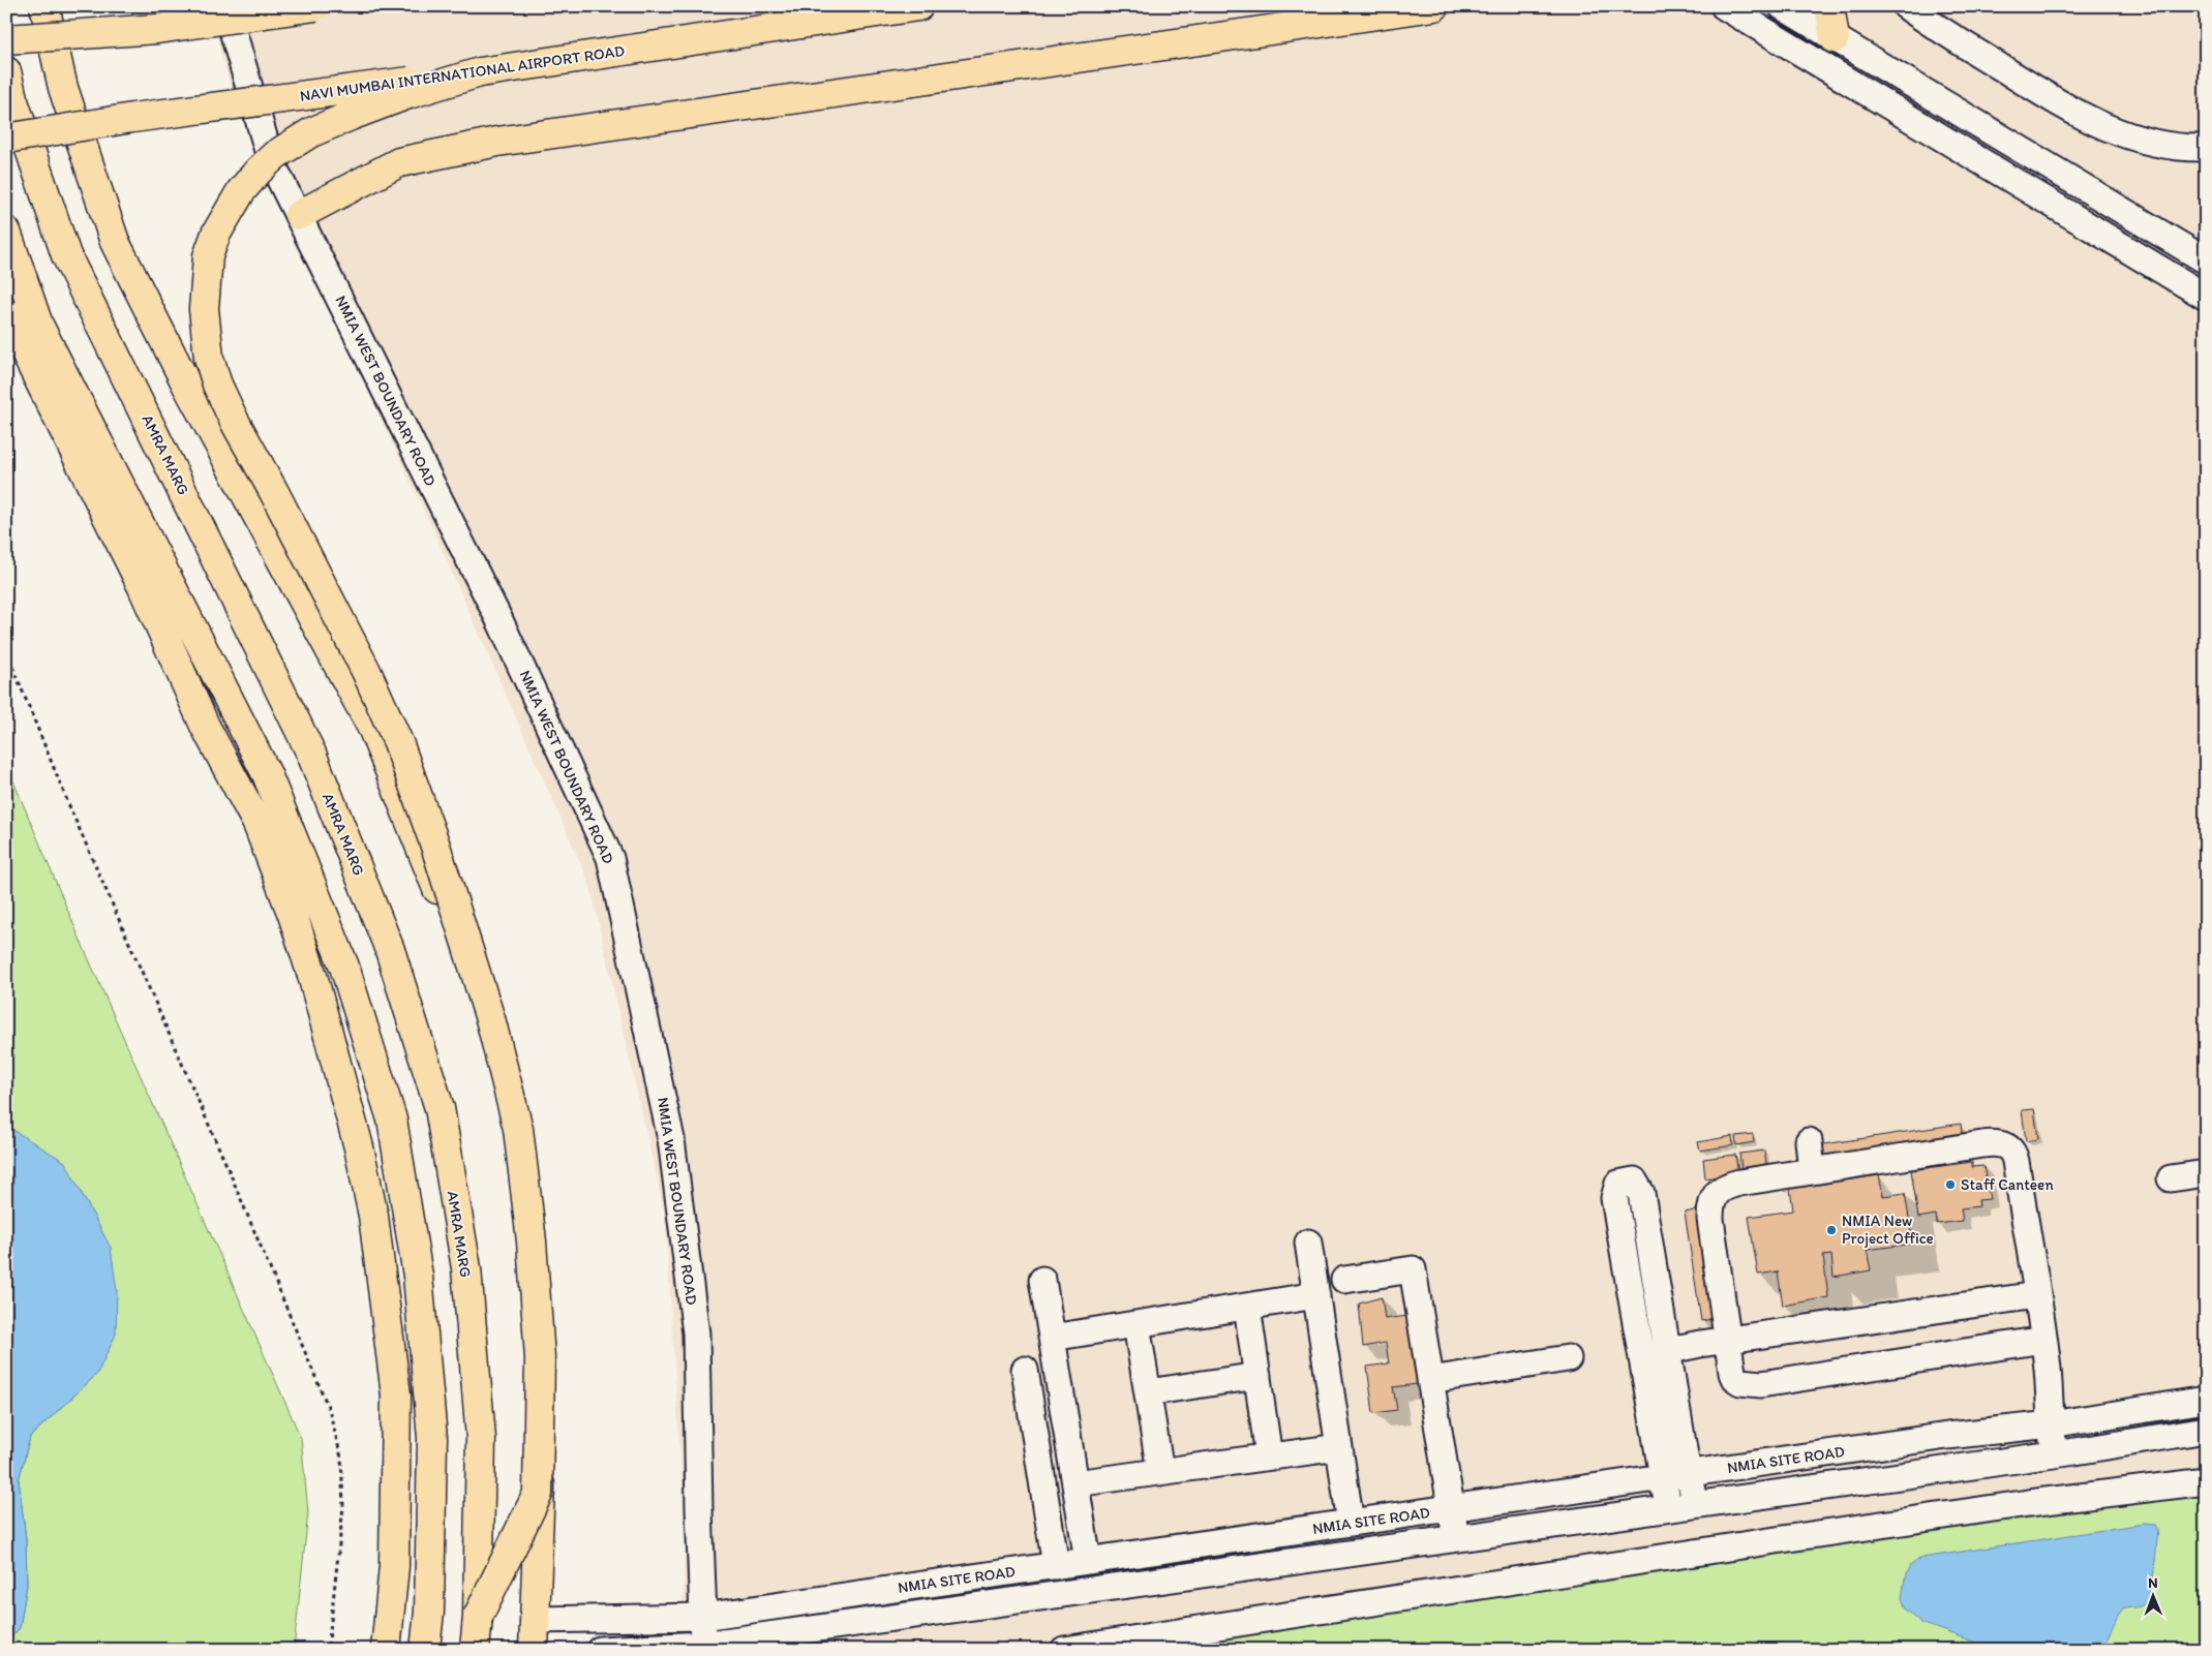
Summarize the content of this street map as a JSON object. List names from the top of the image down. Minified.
{"streets":{"highway":["NAVI MUMBAI INTERNATIONAL AIRPORT ROAD","AMRA MARG"],"street":["NMIA WEST BOUNDARY ROAD","NMIA SITE ROAD"]},"crossings":[["NMIA WEST BOUNDARY ROAD","NMIA SITE ROAD"]],"places":["Staff Canteen","NMIA New Project Office"],"north":"top"}
